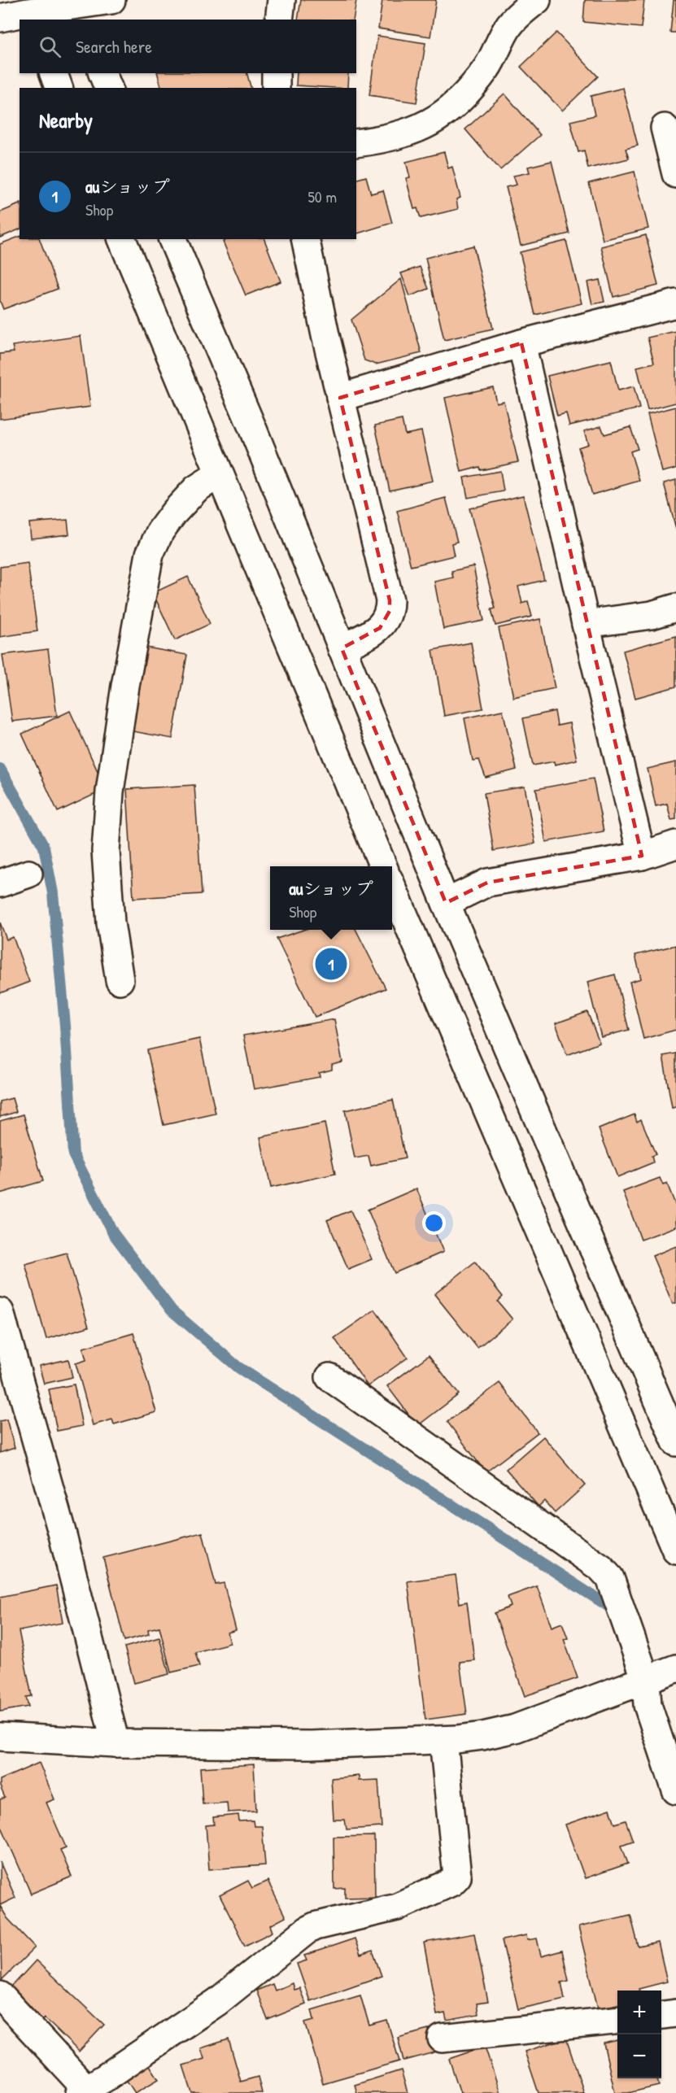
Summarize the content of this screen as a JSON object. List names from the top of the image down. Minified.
{"page":{"search":"Search here","heading":"Nearby","list":[{"mark":"1","name":"auショップ","note":"Shop","value":"50 m"}],"popup":["auショップ","Shop"],"pins":"1","map_buttons":["+","−"]}}
